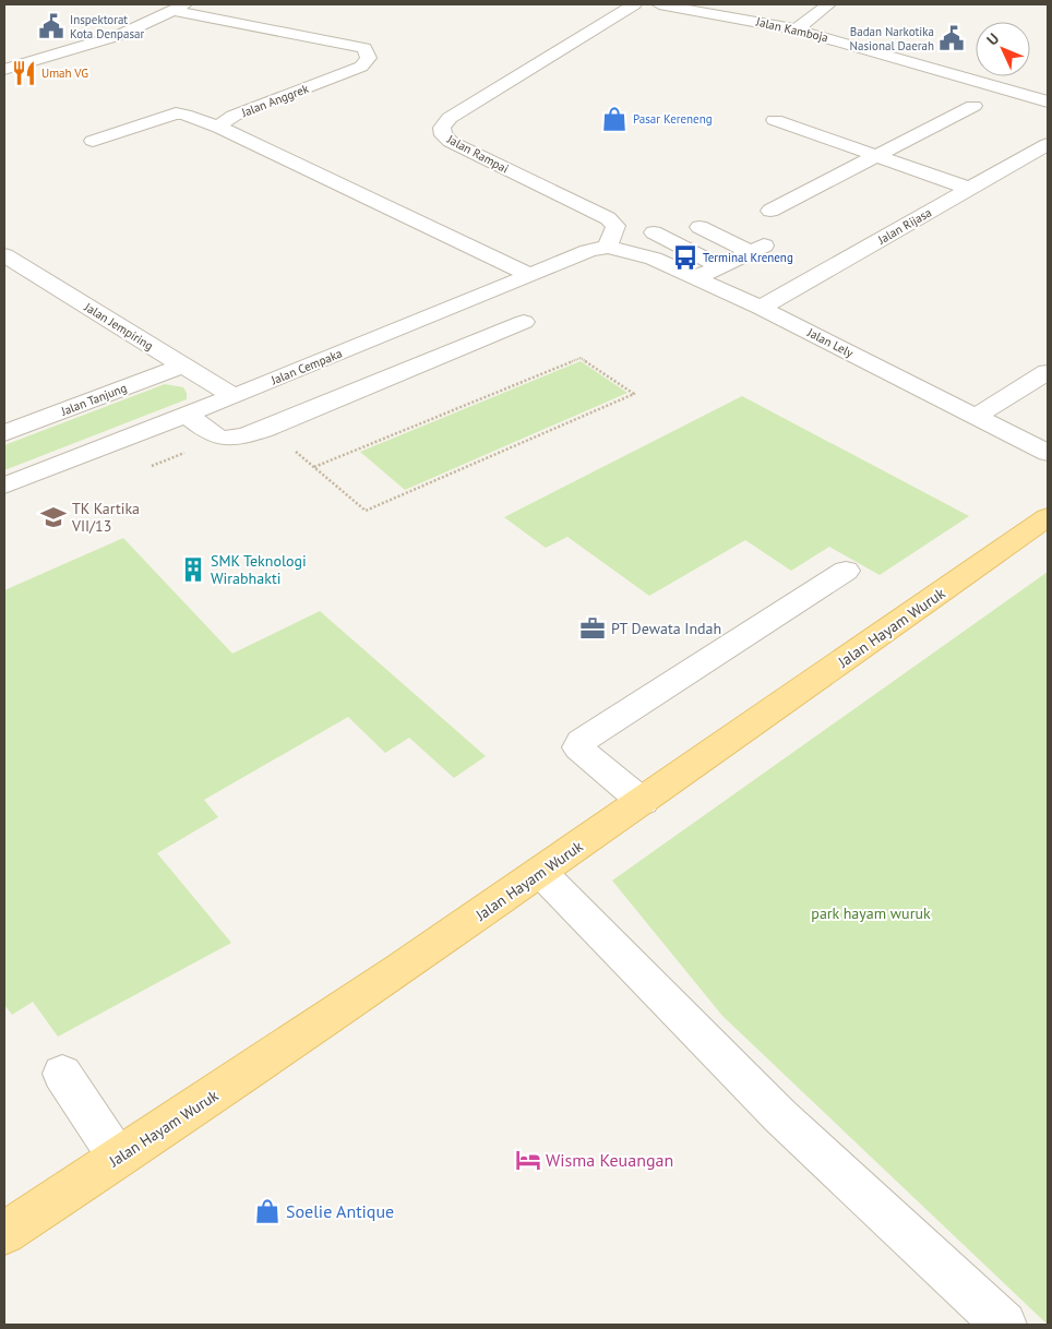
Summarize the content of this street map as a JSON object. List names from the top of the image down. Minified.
{"streets":{"main road":["Jalan Hayam Wuruk"],"street":["Jalan Kamboja","Jalan Anggrek","Jalan Rampai","Jalan Rijasa","Jalan Jempiring","Jalan Lely","Jalan Cempaka","Jalan Tanjung"]},"crossings":[["Jalan Anggrek","Jalan Cempaka"],["Jalan Rampai","Jalan Lely"],["Jalan Rampai","Jalan Cempaka"],["Jalan Rijasa","Jalan Lely"],["Jalan Jempiring","Jalan Cempaka"],["Jalan Jempiring","Jalan Tanjung"],["Jalan Lely","Jalan Cempaka"]],"parks":["park hayam wuruk"],"places":{"public building":["Inspektorat Kota Denpasar","Badan Narkotika Nasional Daerah"],"restaurant":["Umah VG"],"shop":["Pasar Kereneng","Soelie Antique"],"bus stop":["Terminal Kreneng"],"school or university":["TK Kartika VII/13"],"building":["SMK Teknologi Wirabhakti"],"office":["PT Dewata Indah"],"hotel":["Wisma Keuangan"]},"north":"top left"}
